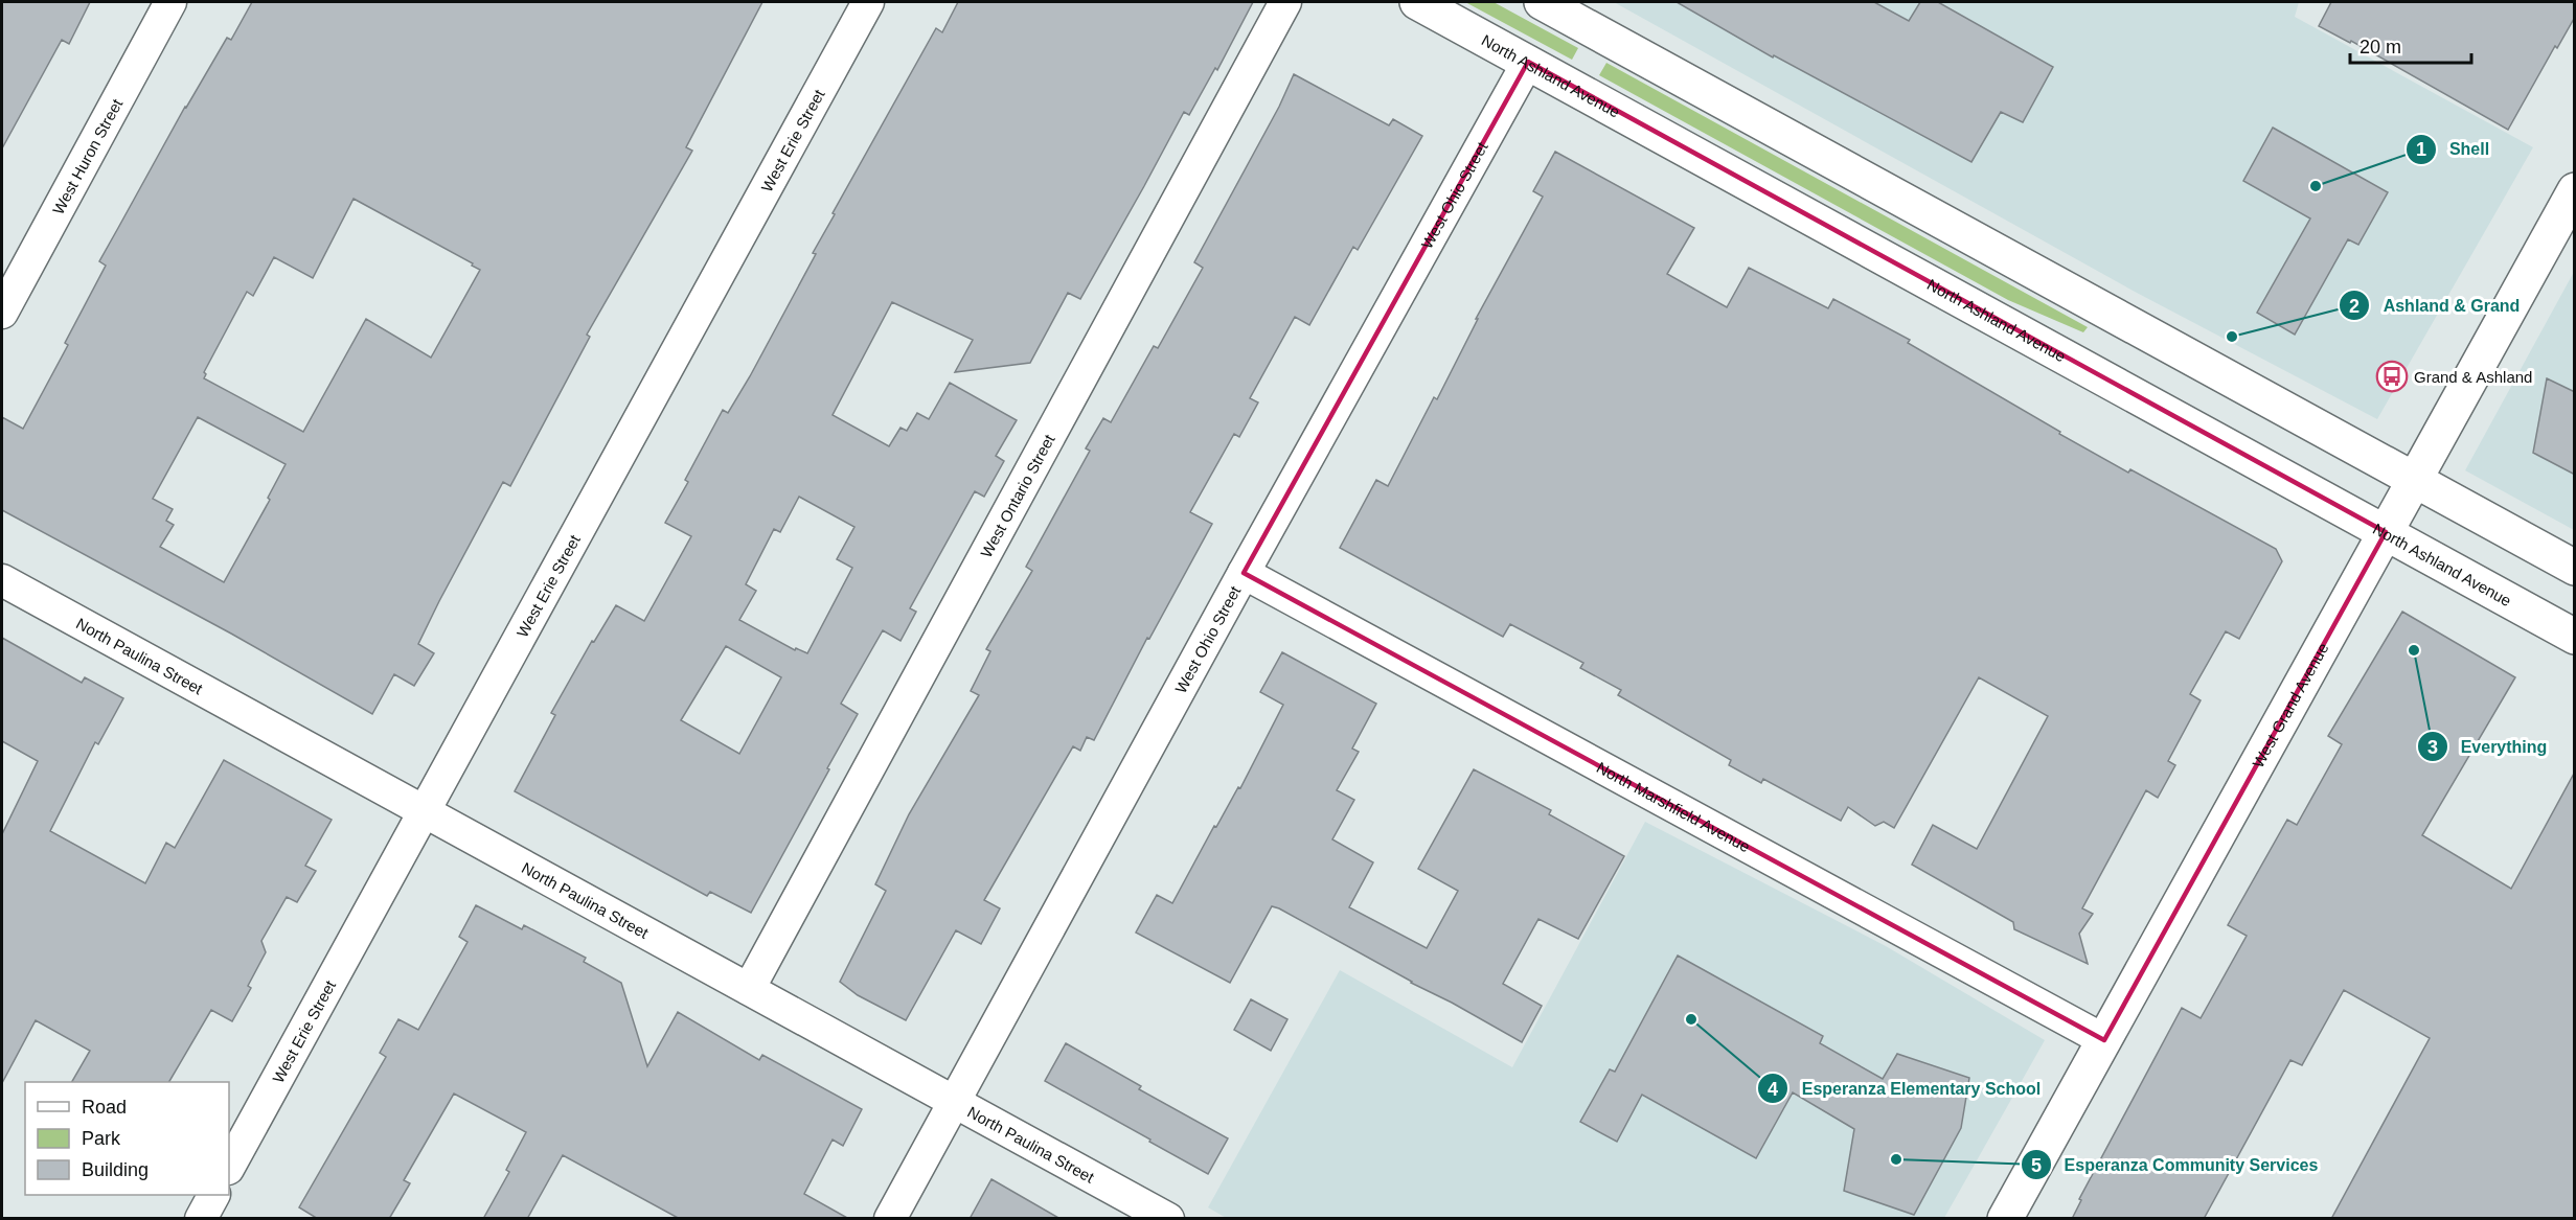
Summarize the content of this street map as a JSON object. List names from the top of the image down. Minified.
{"streets":{"main road":["North Ashland Avenue","West Grand Avenue"],"street":["West Erie Street","West Huron Street","West Ohio Street","West Ontario Street","North Paulina Street","North Marshfield Avenue"]},"crossings":[["North Ashland Avenue","West Ohio Street"],["North Ashland Avenue","West Grand Avenue"],["West Erie Street","North Paulina Street"],["West Ohio Street","North Paulina Street"],["West Ohio Street","North Marshfield Avenue"],["West Ontario Street","North Paulina Street"],["West Grand Avenue","North Marshfield Avenue"]],"places":{"other":["Shell","Ashland & Grand","Everything","Esperanza Elementary School","Esperanza Community Services"],"bus stop":["Grand & Ashland"]},"legend":["Road","Park","Building"],"scale_bar":"20 m"}
